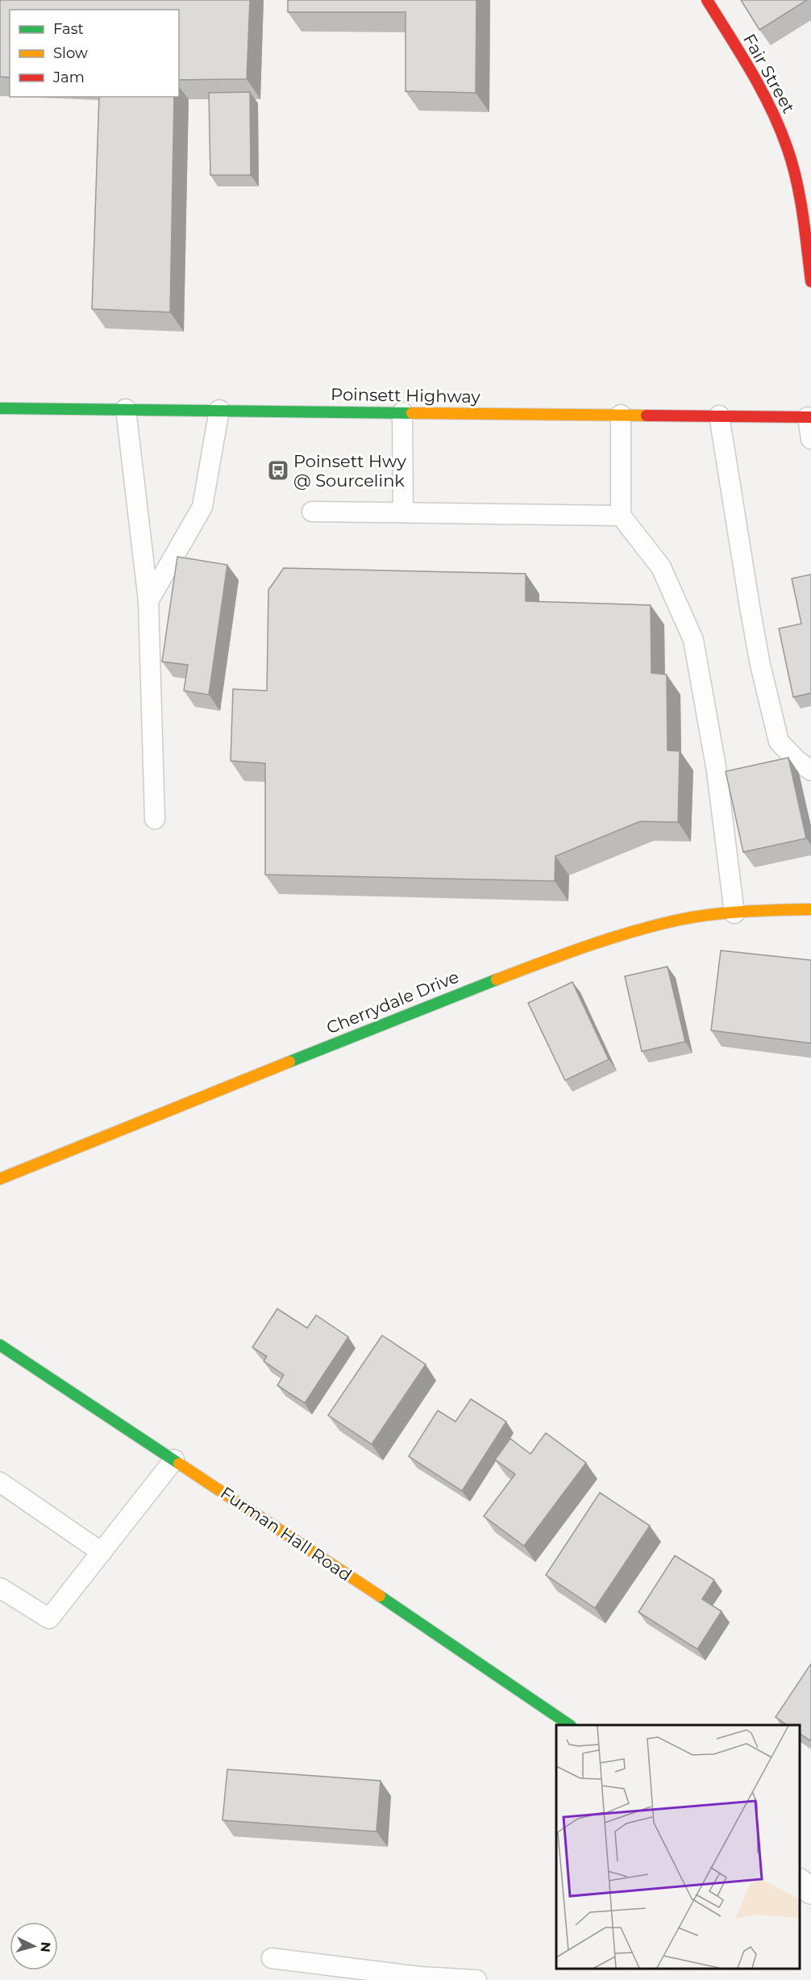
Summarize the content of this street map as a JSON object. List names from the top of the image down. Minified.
{"streets":{"main road":["Fair Street","Poinsett Highway","Cherrydale Drive","Furman Hall Road"]},"places":{"bus stop":["Poinsett Hwy @ Sourcelink"]},"legend":["Fast","Slow","Jam"],"north":"right"}
